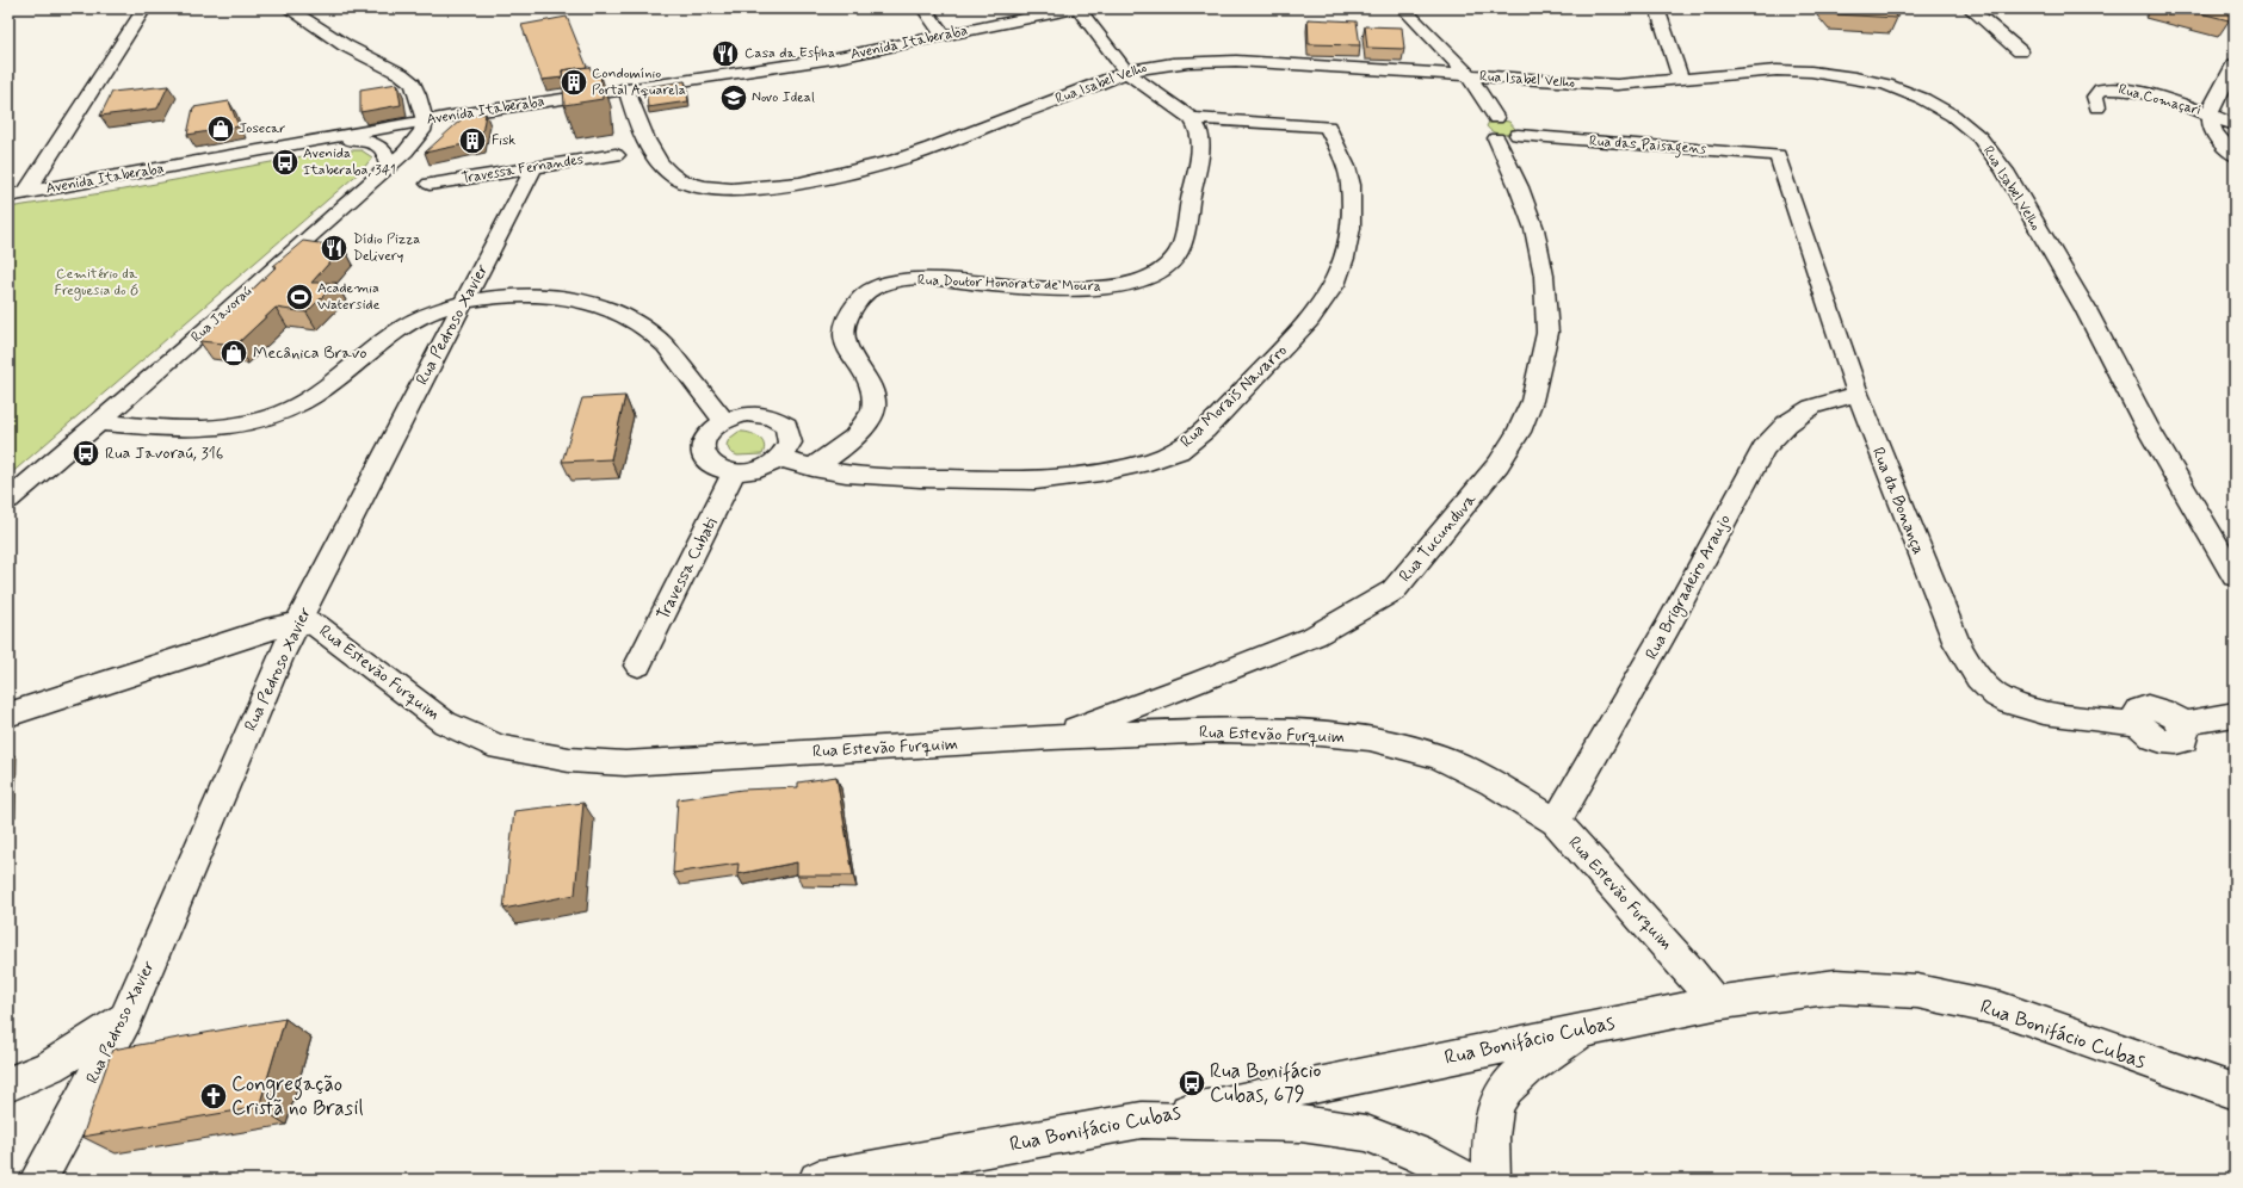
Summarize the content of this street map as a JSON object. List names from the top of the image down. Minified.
{"streets":{"street":["Avenida Itaberaba","Rua Isabel Velho","Rua Comaçari","Rua das Paisagens","Travessa Fernandes","Rua Doutor Honorato de Moura","Rua Javoraú","Rua Pedroso Xavier","Rua Morais Navarro","Rua da Bonança","Rua Tucunduva","Travessa Cubati","Rua Brigradeiro Araujo","Rua Estevão Furquim","Rua Bonifácio Cubas"]},"crossings":[["Avenida Itaberaba","Rua Isabel Velho"],["Avenida Itaberaba","Rua Doutor Honorato de Moura"],["Avenida Itaberaba","Rua Javoraú"],["Rua Isabel Velho","Rua Doutor Honorato de Moura"],["Rua Isabel Velho","Rua Tucunduva"],["Rua das Paisagens","Rua da Bonança"],["Rua das Paisagens","Rua Tucunduva"],["Travessa Fernandes","Rua Pedroso Xavier"],["Rua Doutor Honorato de Moura","Rua Morais Navarro"],["Rua Pedroso Xavier","Rua Estevão Furquim"],["Rua Morais Navarro","Travessa Cubati"],["Rua da Bonança","Rua Brigradeiro Araujo"],["Rua Tucunduva","Rua Estevão Furquim"],["Rua Brigradeiro Araujo","Rua Estevão Furquim"],["Rua Estevão Furquim","Rua Bonifácio Cubas"]],"parks":["Cemitério da Freguesia do Ó"],"places":{"restaurant":["Casa da Esfiha","Dídio Pizza Delivery"],"building":["Condomínio Portal Aquarela","Fisk"],"school or university":["Novo Ideal"],"shop":["Josecar","Mecânica Bravo"],"bus stop":["Avenida Itaberaba, 341","Rua Javoraú, 316","Rua Bonifácio Cubas, 679"],"sports":["Academia Waterside"],"church":["Congregação Cristã no Brasil"]}}
